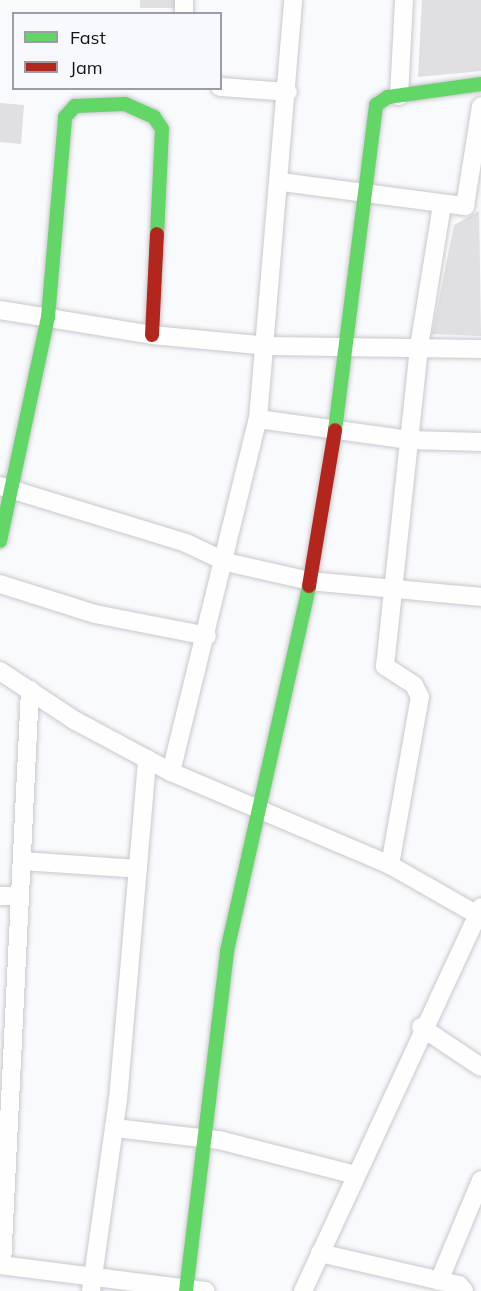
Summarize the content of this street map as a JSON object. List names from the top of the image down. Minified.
{"legend":["Fast","Jam"]}
